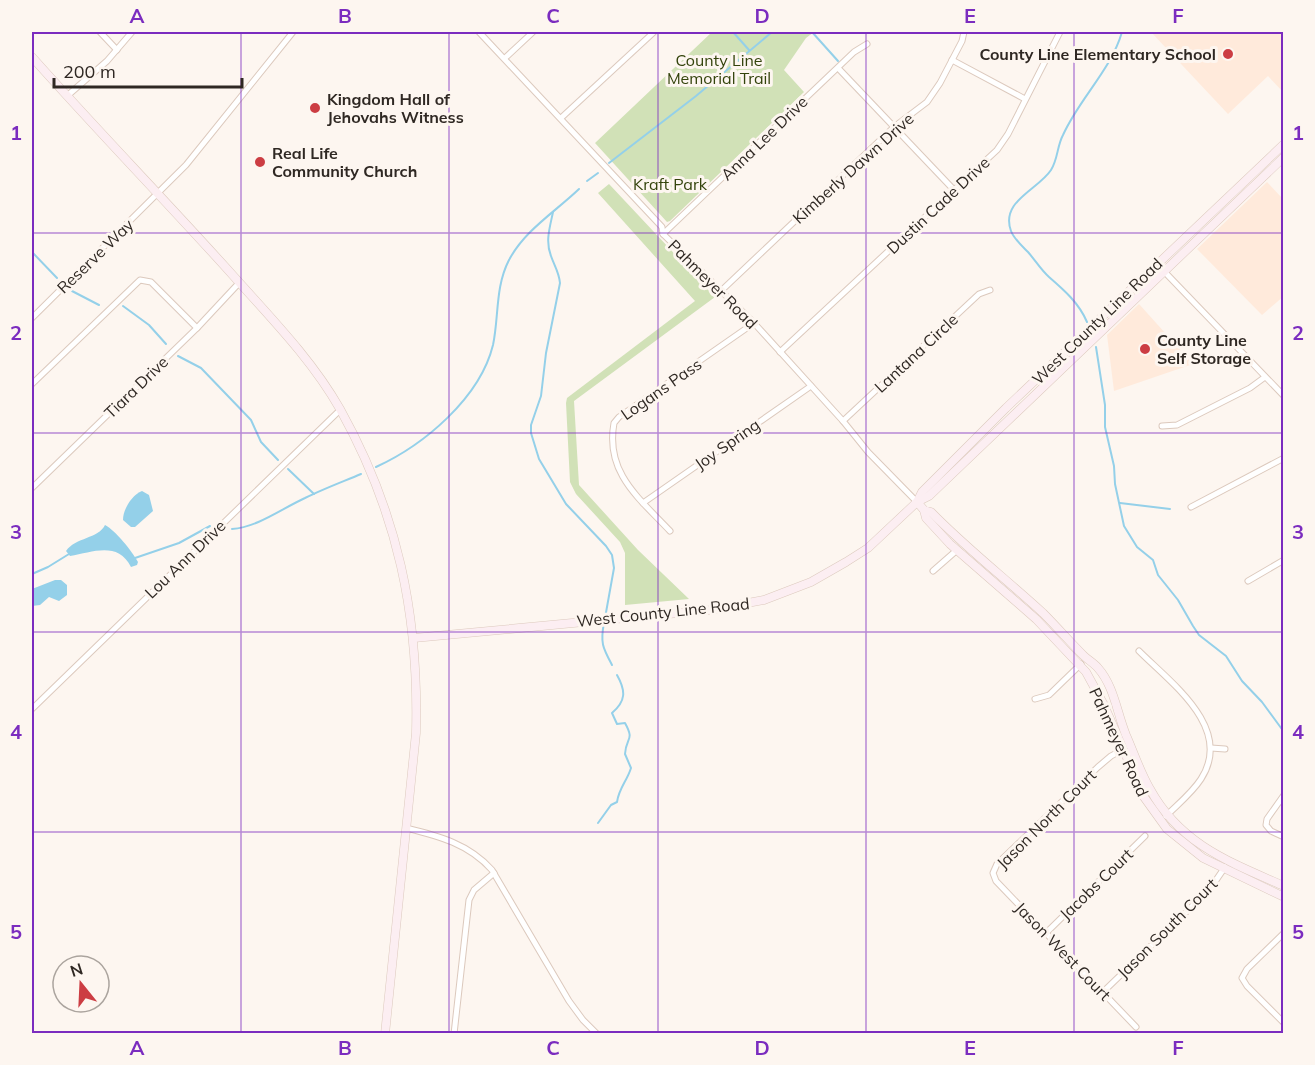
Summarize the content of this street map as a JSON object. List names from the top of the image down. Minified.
{"streets":{"main road":["Pahmeyer Road","West County Line Road"],"street":["Anna Lee Drive","Kimberly Dawn Drive","Dustin Cade Drive","Reserve Way","Lantana Circle","Tiara Drive","Logans Pass","Joy Spring","Lou Ann Drive","Jason North Court","Jacobs Court","Jason South Court","Jason West Court"]},"crossings":[["Anna Lee Drive","Pahmeyer Road"],["Kimberly Dawn Drive","Pahmeyer Road"],["Dustin Cade Drive","Pahmeyer Road"],["Pahmeyer Road","West County Line Road"],["Pahmeyer Road","Lantana Circle"],["Pahmeyer Road","Logans Pass"],["Pahmeyer Road","Joy Spring"],["Pahmeyer Road","Jason North Court"],["Pahmeyer Road","Jason South Court"],["Logans Pass","Joy Spring"],["Jason North Court","Jason West Court"],["Jacobs Court","Jason West Court"],["Jason South Court","Jason West Court"]],"parks":["County Line Memorial Trail","Kraft Park"],"places":["County Line Elementary School","Kingdom Hall of Jehovahs Witness","Real Life Community Church","County Line Self Storage"],"scale_bar":"200 m","north":"top","grid":{"columns":["A","B","C","D","E","F"],"rows":["1","2","3","4","5"]}}
